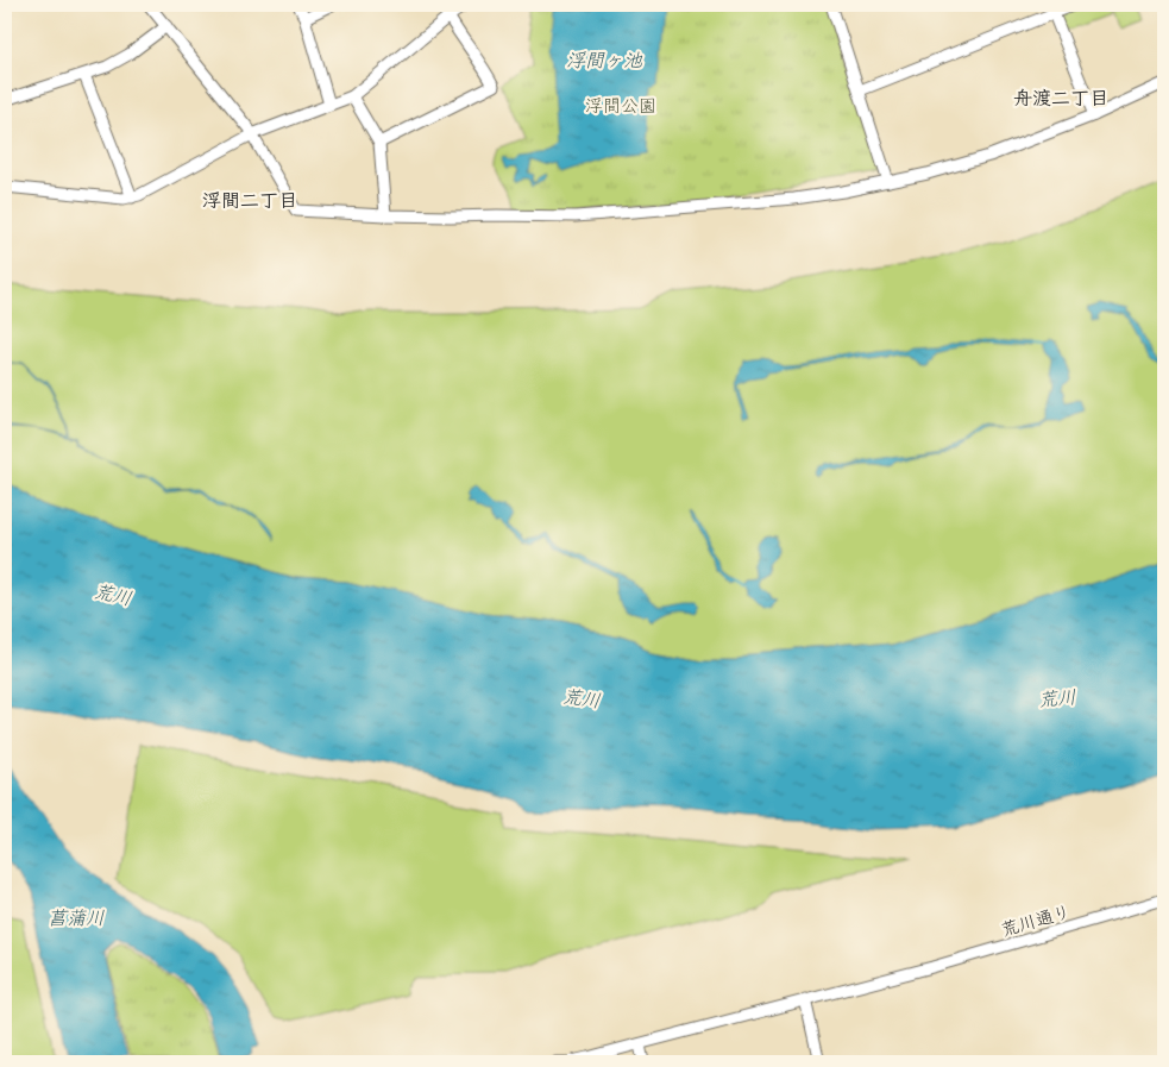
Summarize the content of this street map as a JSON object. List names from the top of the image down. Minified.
{"streets":{"street":["荒川通り"]},"districts":["舟渡二丁目","浮間二丁目"],"water":["浮間ヶ池","荒川","菖蒲川"],"parks":["浮間公園"]}
